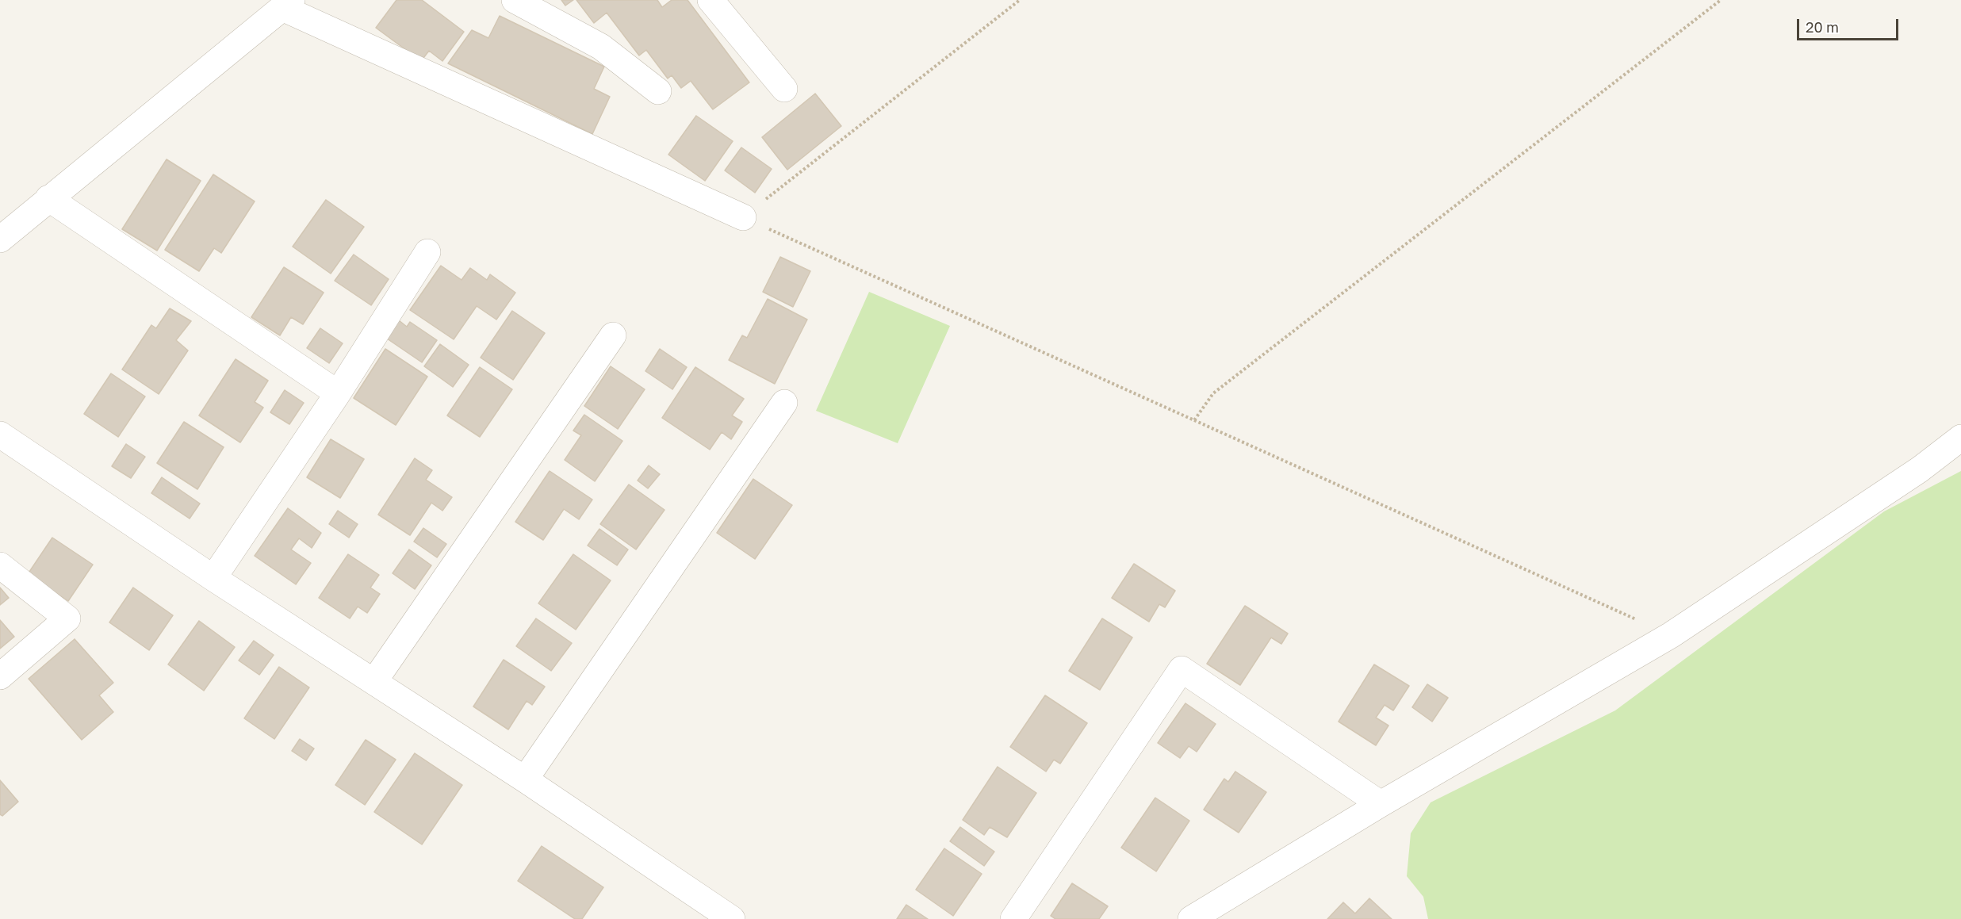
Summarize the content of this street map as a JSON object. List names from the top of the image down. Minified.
{"scale_bar":"20 m"}
